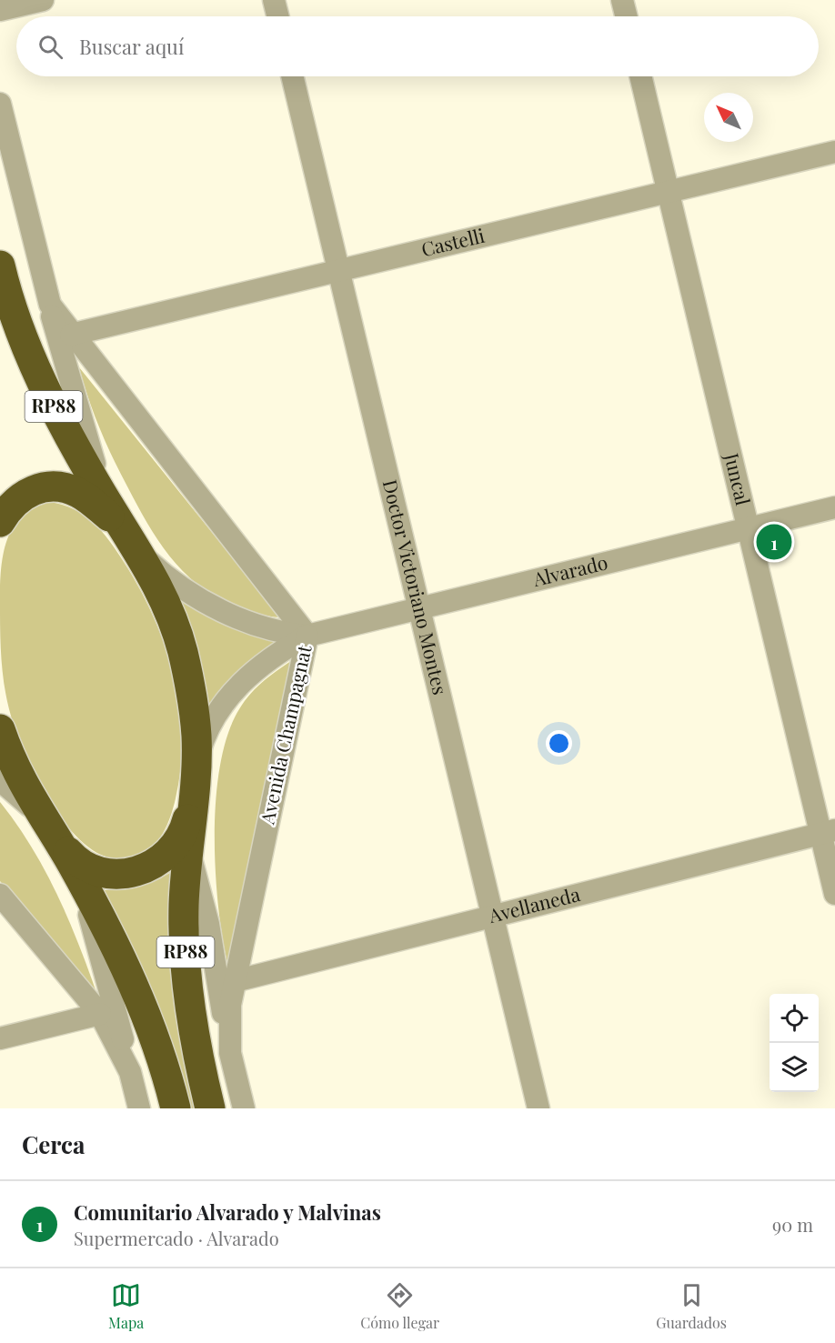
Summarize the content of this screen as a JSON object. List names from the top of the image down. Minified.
{"streets":{"highway":["RP88","Avenida Champagnat"],"street":["Castelli","Juncal","Alvarado","Doctor Victoriano Montes","Avellaneda"]},"crossings":[["Castelli","Juncal"],["Castelli","Doctor Victoriano Montes"],["Castelli","Avenida Champagnat"],["RP88","Alvarado"],["RP88","Avenida Champagnat"],["Juncal","Alvarado"],["Juncal","Avellaneda"],["Alvarado","Doctor Victoriano Montes"],["Alvarado","Avenida Champagnat"],["Doctor Victoriano Montes","Avellaneda"],["Avenida Champagnat","Avellaneda"]],"north":"top left","page":{"search":"Buscar aquí","pins":"1","heading":"Cerca","list":[{"mark":"1","name":"Comunitario Alvarado y Malvinas","note":"Supermercado · Alvarado","value":"90 m"}],"nav":["Mapa","Cómo llegar","Guardados"]}}
